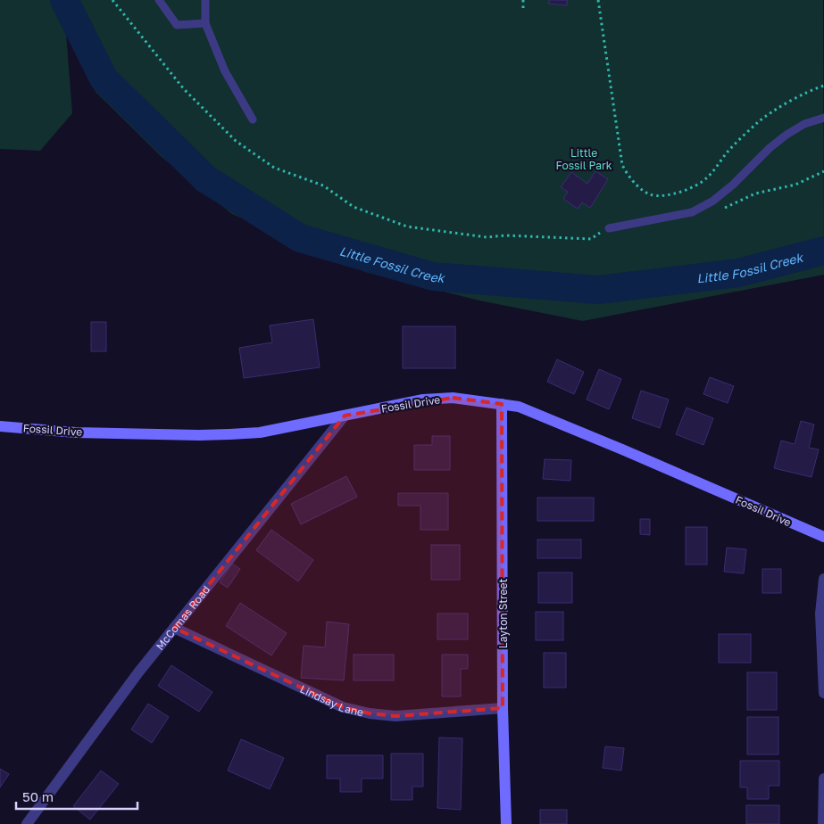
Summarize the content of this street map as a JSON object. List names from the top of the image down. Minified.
{"streets":{"street":["Fossil Drive","Layton Street","McComas Road","Lindsay Lane"]},"crossings":[["Fossil Drive","Layton Street"],["Fossil Drive","McComas Road"],["Layton Street","Lindsay Lane"],["McComas Road","Lindsay Lane"]],"water":["Little Fossil Creek"],"parks":["Little Fossil Park"],"scale_bar":"50 m"}
